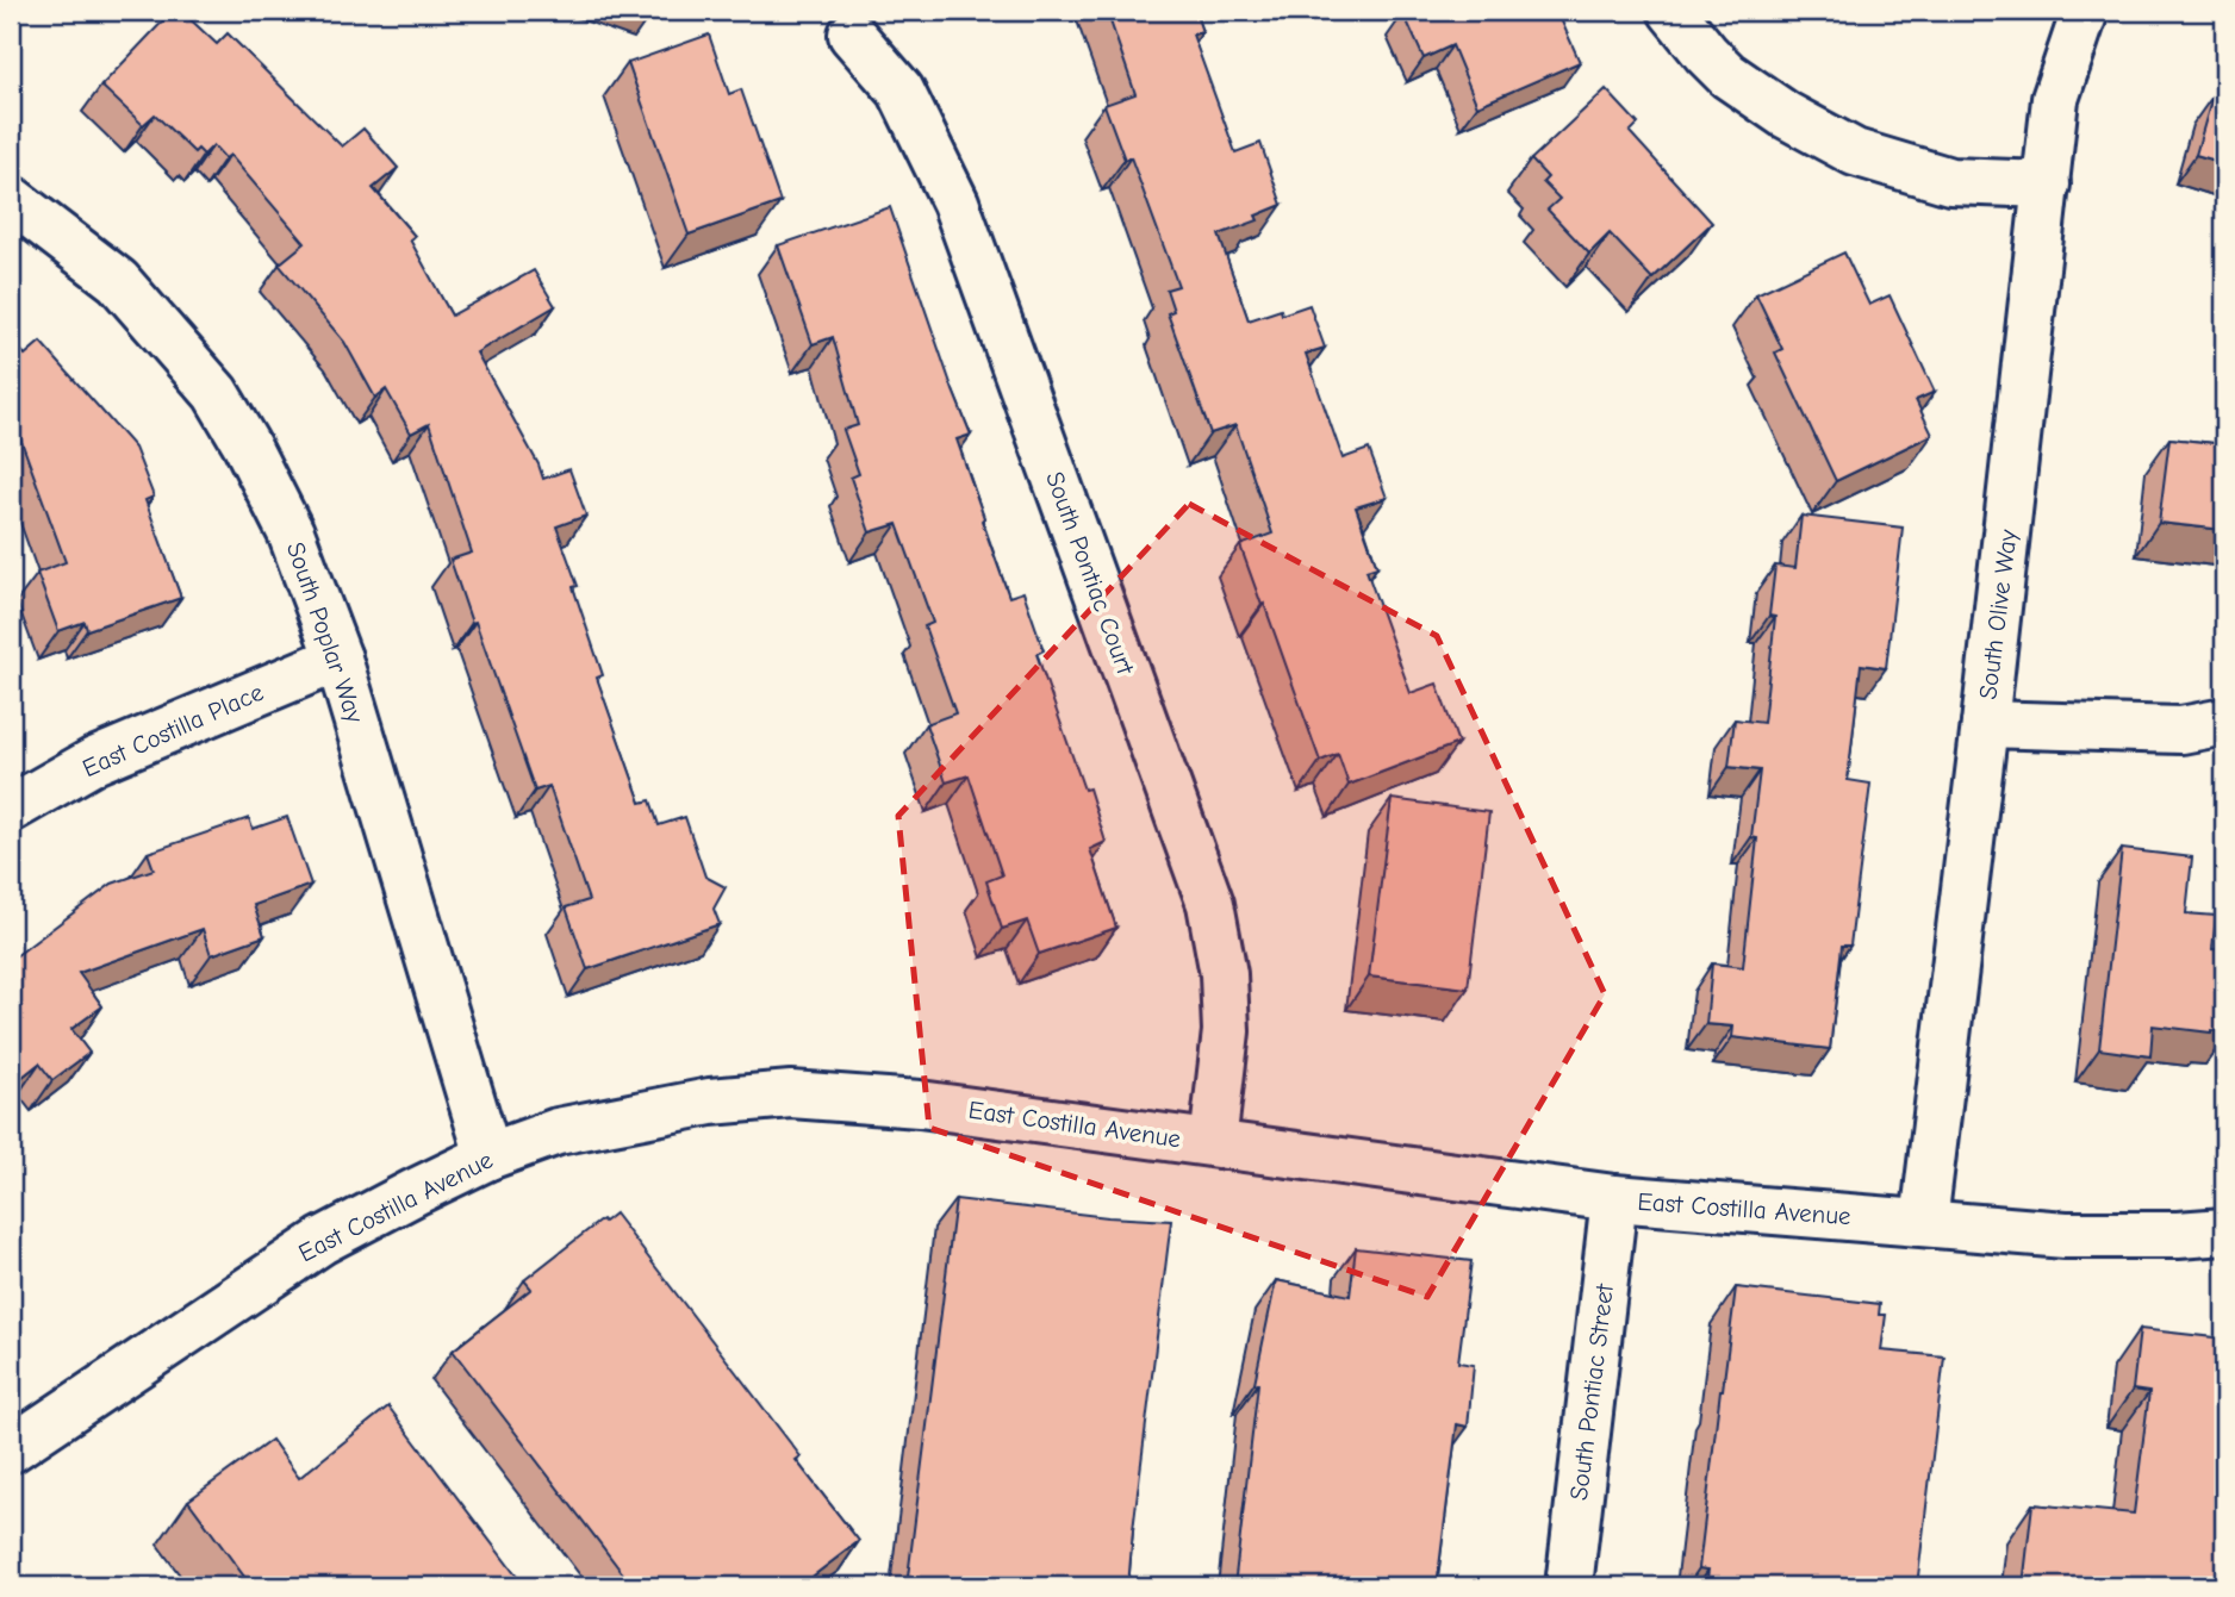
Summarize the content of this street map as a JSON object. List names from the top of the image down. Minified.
{"streets":{"street":["South Pontiac Court","South Olive Way","South Poplar Way","East Costilla Place","East Costilla Avenue","South Pontiac Street"]},"crossings":[["South Pontiac Court","East Costilla Avenue"],["South Olive Way","East Costilla Avenue"],["South Poplar Way","East Costilla Place"],["South Poplar Way","East Costilla Avenue"],["East Costilla Avenue","South Pontiac Street"]]}
